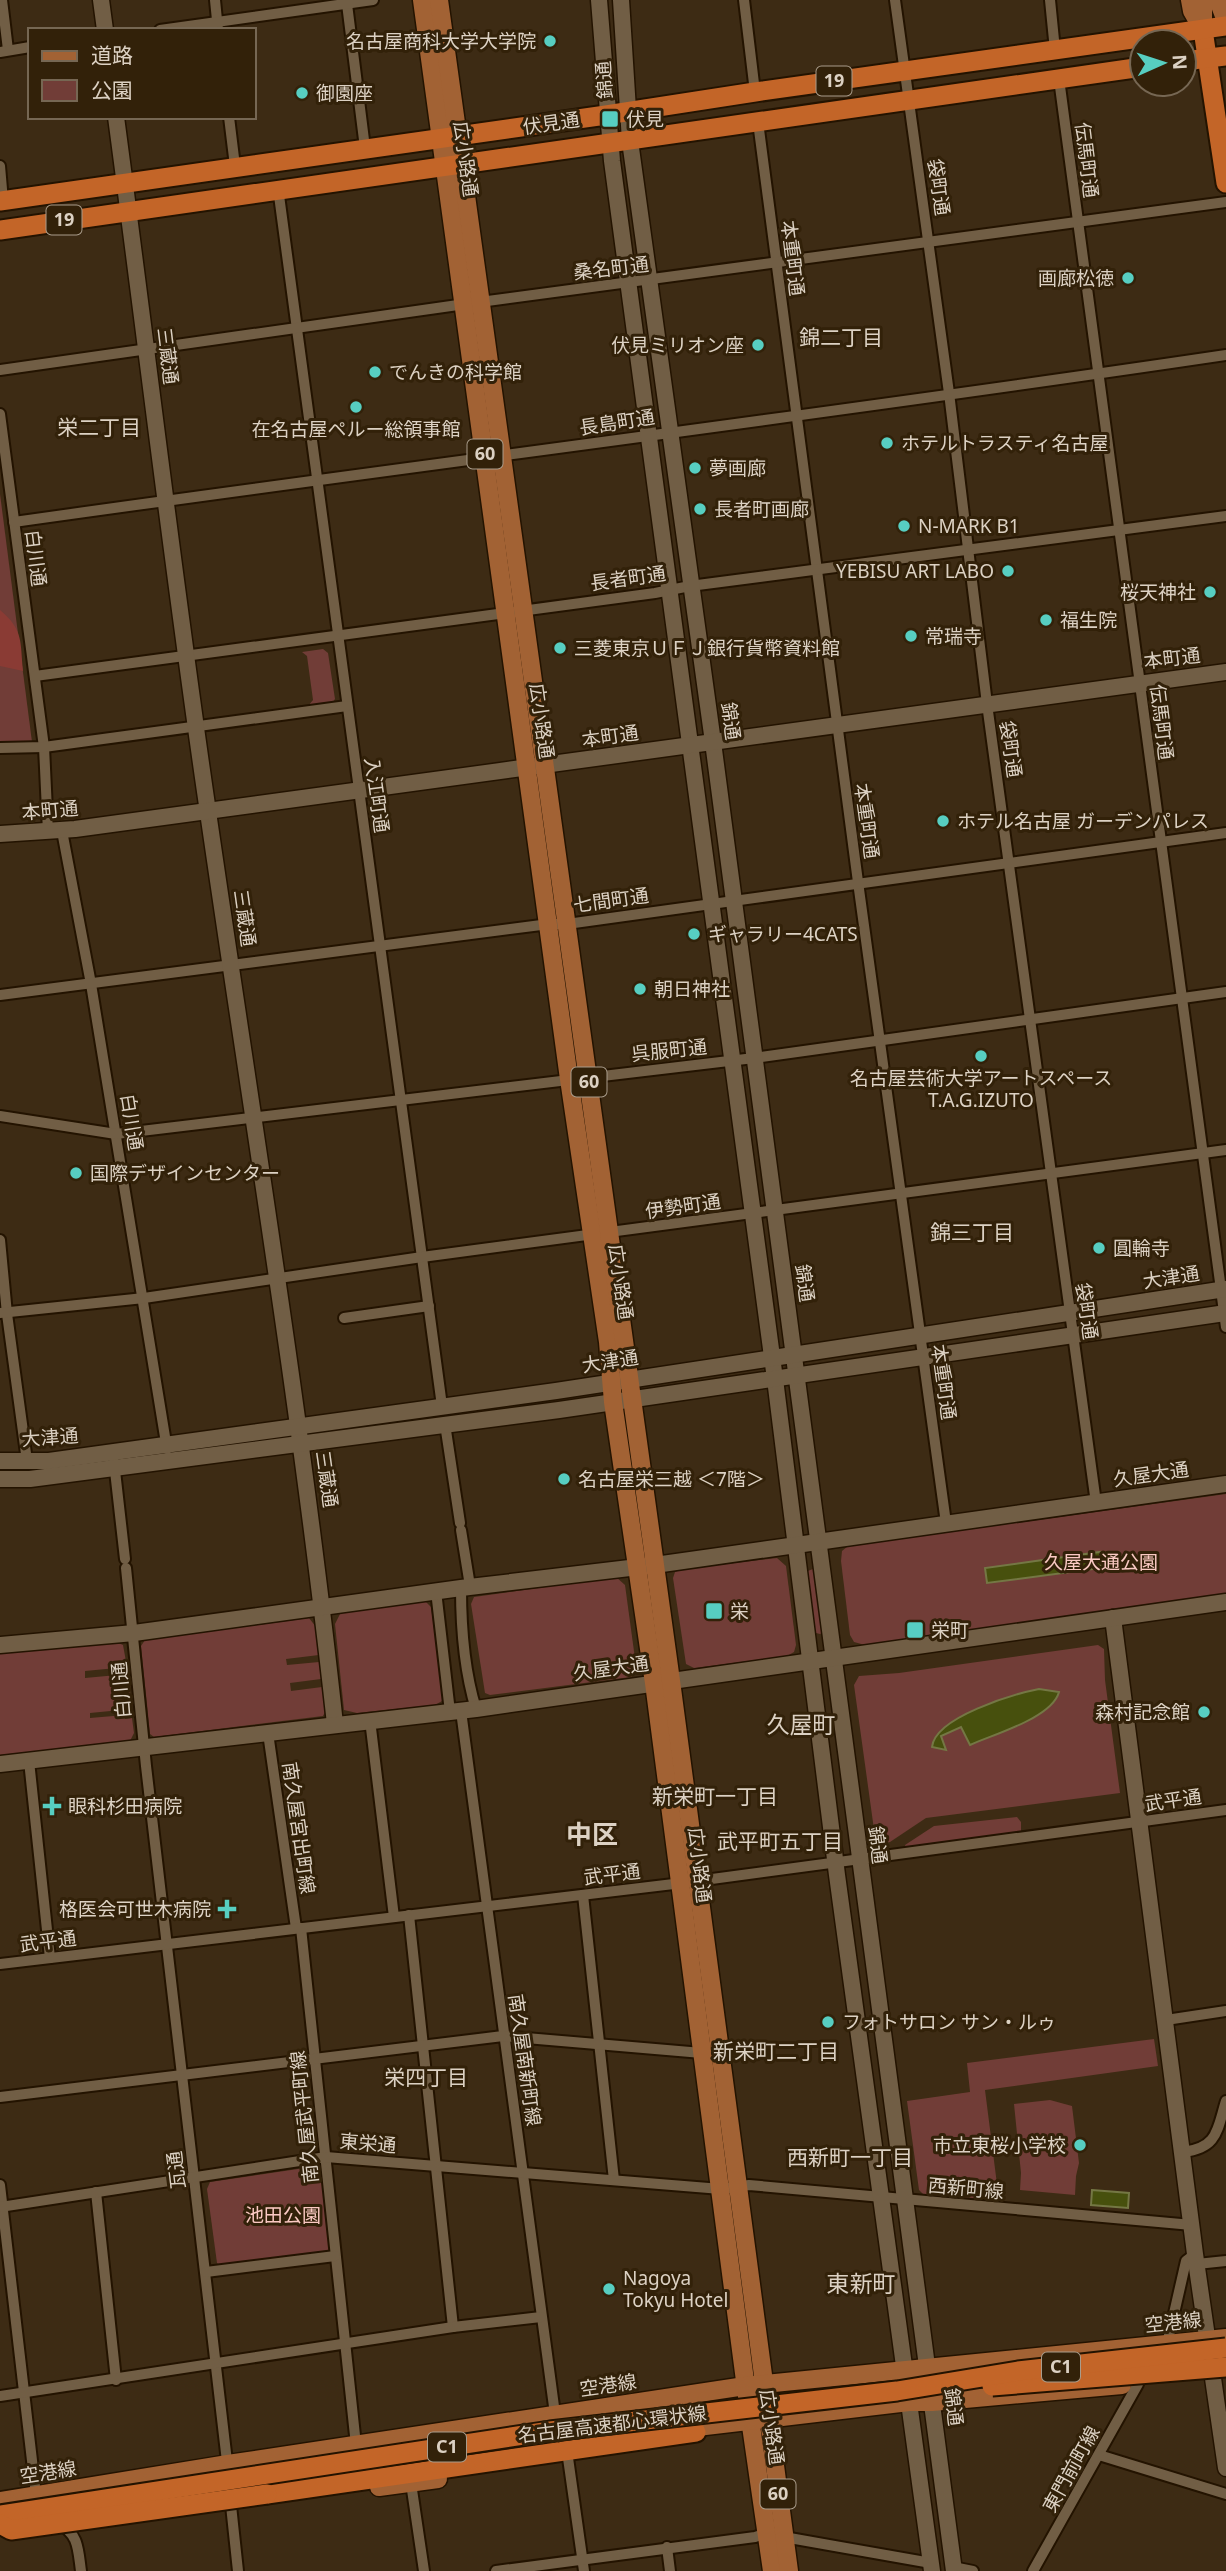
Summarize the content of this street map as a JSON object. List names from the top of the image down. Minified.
{"streets":{"highway":["19","伏見通","C1","名古屋高速都心環状線"],"main road":["広小路通","60","空港線"],"street":["錦通","伝馬町通","袋町通","本重町通","桑名町通","三蔵通","長島町通","白川通","長者町通","本町通","入江町通","七間町通","呉服町通","伊勢町通","大津通","久屋大通","武平通","南久屋宮出町線","南久屋南新町線","南久屋武平町線","東栄通","瓦通","西新町線","東門前町線"]},"crossings":[["錦通","伏見通"],["錦通","桑名町通"],["錦通","長島町通"],["錦通","長者町通"],["錦通","本町通"],["錦通","七間町通"],["錦通","呉服町通"],["錦通","伊勢町通"],["錦通","大津通"],["錦通","久屋大通"],["錦通","武平通"],["錦通","西新町線"],["錦通","空港線"],["錦通","名古屋高速都心環状線"],["伏見通","広小路通"],["伏見通","伝馬町通"],["伏見通","袋町通"],["伏見通","本重町通"],["伏見通","三蔵通"],["伏見通","入江町通"],["広小路通","桑名町通"],["広小路通","長島町通"],["広小路通","長者町通"],["広小路通","本町通"],["広小路通","七間町通"],["広小路通","呉服町通"],["広小路通","伊勢町通"],["広小路通","大津通"],["広小路通","久屋大通"],["広小路通","武平通"],["広小路通","東栄通"],["広小路通","西新町線"],["広小路通","空港線"],["伝馬町通","桑名町通"],["伝馬町通","長島町通"],["伝馬町通","長者町通"],["伝馬町通","本町通"],["伝馬町通","七間町通"],["伝馬町通","呉服町通"],["伝馬町通","伊勢町通"],["伝馬町通","大津通"],["袋町通","桑名町通"],["袋町通","長島町通"],["袋町通","長者町通"],["袋町通","本町通"],["袋町通","七間町通"],["袋町通","呉服町通"],["袋町通","伊勢町通"],["袋町通","大津通"],["袋町通","久屋大通"],["本重町通","桑名町通"],["本重町通","長島町通"],["本重町通","長者町通"],["本重町通","本町通"],["本重町通","七間町通"],["本重町通","呉服町通"],["本重町通","伊勢町通"],["本重町通","大津通"],["本重町通","久屋大通"],["桑名町通","三蔵通"],["桑名町通","入江町通"],["三蔵通","長島町通"],["三蔵通","長者町通"],["三蔵通","本町通"],["三蔵通","七間町通"],["三蔵通","呉服町通"],["三蔵通","伊勢町通"],["三蔵通","大津通"],["三蔵通","久屋大通"],["長島町通","白川通"],["長島町通","入江町通"],["白川通","長者町通"],["白川通","本町通"],["白川通","七間町通"],["白川通","呉服町通"],["白川通","伊勢町通"],["白川通","大津通"],["白川通","久屋大通"],["白川通","瓦通"],["長者町通","入江町通"],["本町通","入江町通"],["入江町通","七間町通"],["入江町通","呉服町通"],["入江町通","伊勢町通"],["入江町通","大津通"],["久屋大通","南久屋宮出町線"],["久屋大通","南久屋南新町線"],["武平通","南久屋宮出町線"],["武平通","南久屋南新町線"],["武平通","南久屋武平町線"],["武平通","瓦通"],["南久屋宮出町線","南久屋武平町線"],["南久屋南新町線","東栄通"],["南久屋南新町線","空港線"],["南久屋武平町線","東栄通"],["東栄通","瓦通"],["東栄通","西新町線"],["瓦通","空港線"],["空港線","名古屋高速都心環状線"],["空港線","東門前町線"]],"districts":["錦二丁目","栄二丁目","錦三丁目","久屋町","新栄町一丁目","中区","武平町五丁目","新栄町二丁目","栄四丁目","西新町一丁目","東新町"],"parks":["久屋大通公園","池田公園"],"places":{"other":["名古屋商科大学大学院","御園座","画廊松徳","伏見ミリオン座","でんきの科学館","在名古屋ペルー総領事館","ホテルトラスティ名古屋","夢画廊","長者町画廊","N-MARK B1","YEBISU ART LABO","桜天神社","福生院","常瑞寺","三菱東京ＵＦＪ銀行貨幣資料館","ホテル名古屋 ガーデンパレス","ギャラリー4CATS","朝日神社","名古屋芸術大学アートスペース T.A.G.IZUTO","国際デザインセンター","圓輪寺","名古屋栄三越 ＜7階＞","森村記念館","フォトサロン サン・ルゥ","市立東桜小学校","Nagoya Tokyu Hotel"],"transit":["伏見","栄","栄町"],"health":["眼科杉田病院","格医会可世木病院"]},"legend":["道路","公園"],"north":"right"}
